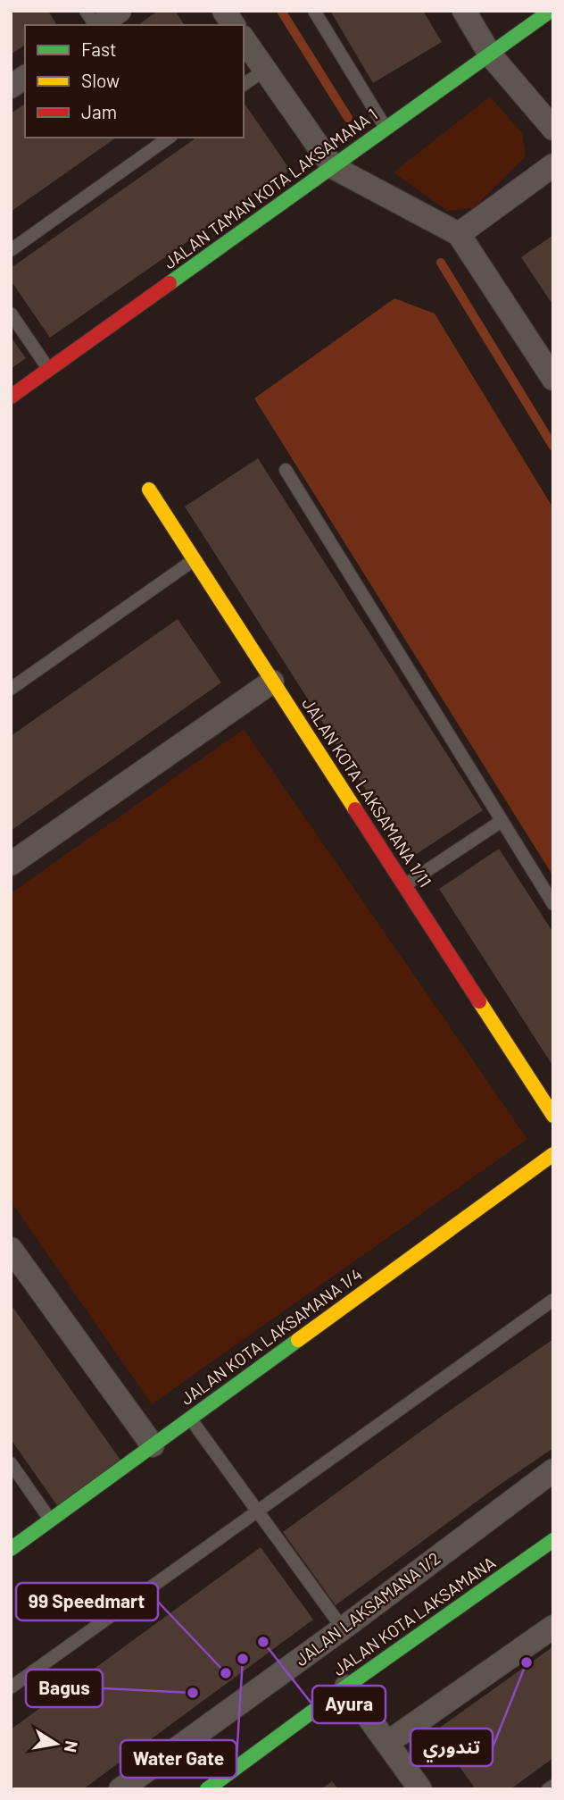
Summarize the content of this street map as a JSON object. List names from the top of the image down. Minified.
{"streets":{"street":["JALAN TAMAN KOTA LAKSAMANA 1","JALAN KOTA LAKSAMANA 1/11","JALAN KOTA LAKSAMANA 1/4","JALAN LAKSAMANA 1/2","JALAN KOTA LAKSAMANA"]},"places":["Ayura","Water Gate","تندوري","99 Speedmart","Bagus"],"legend":["Fast","Slow","Jam"],"north":"right"}
